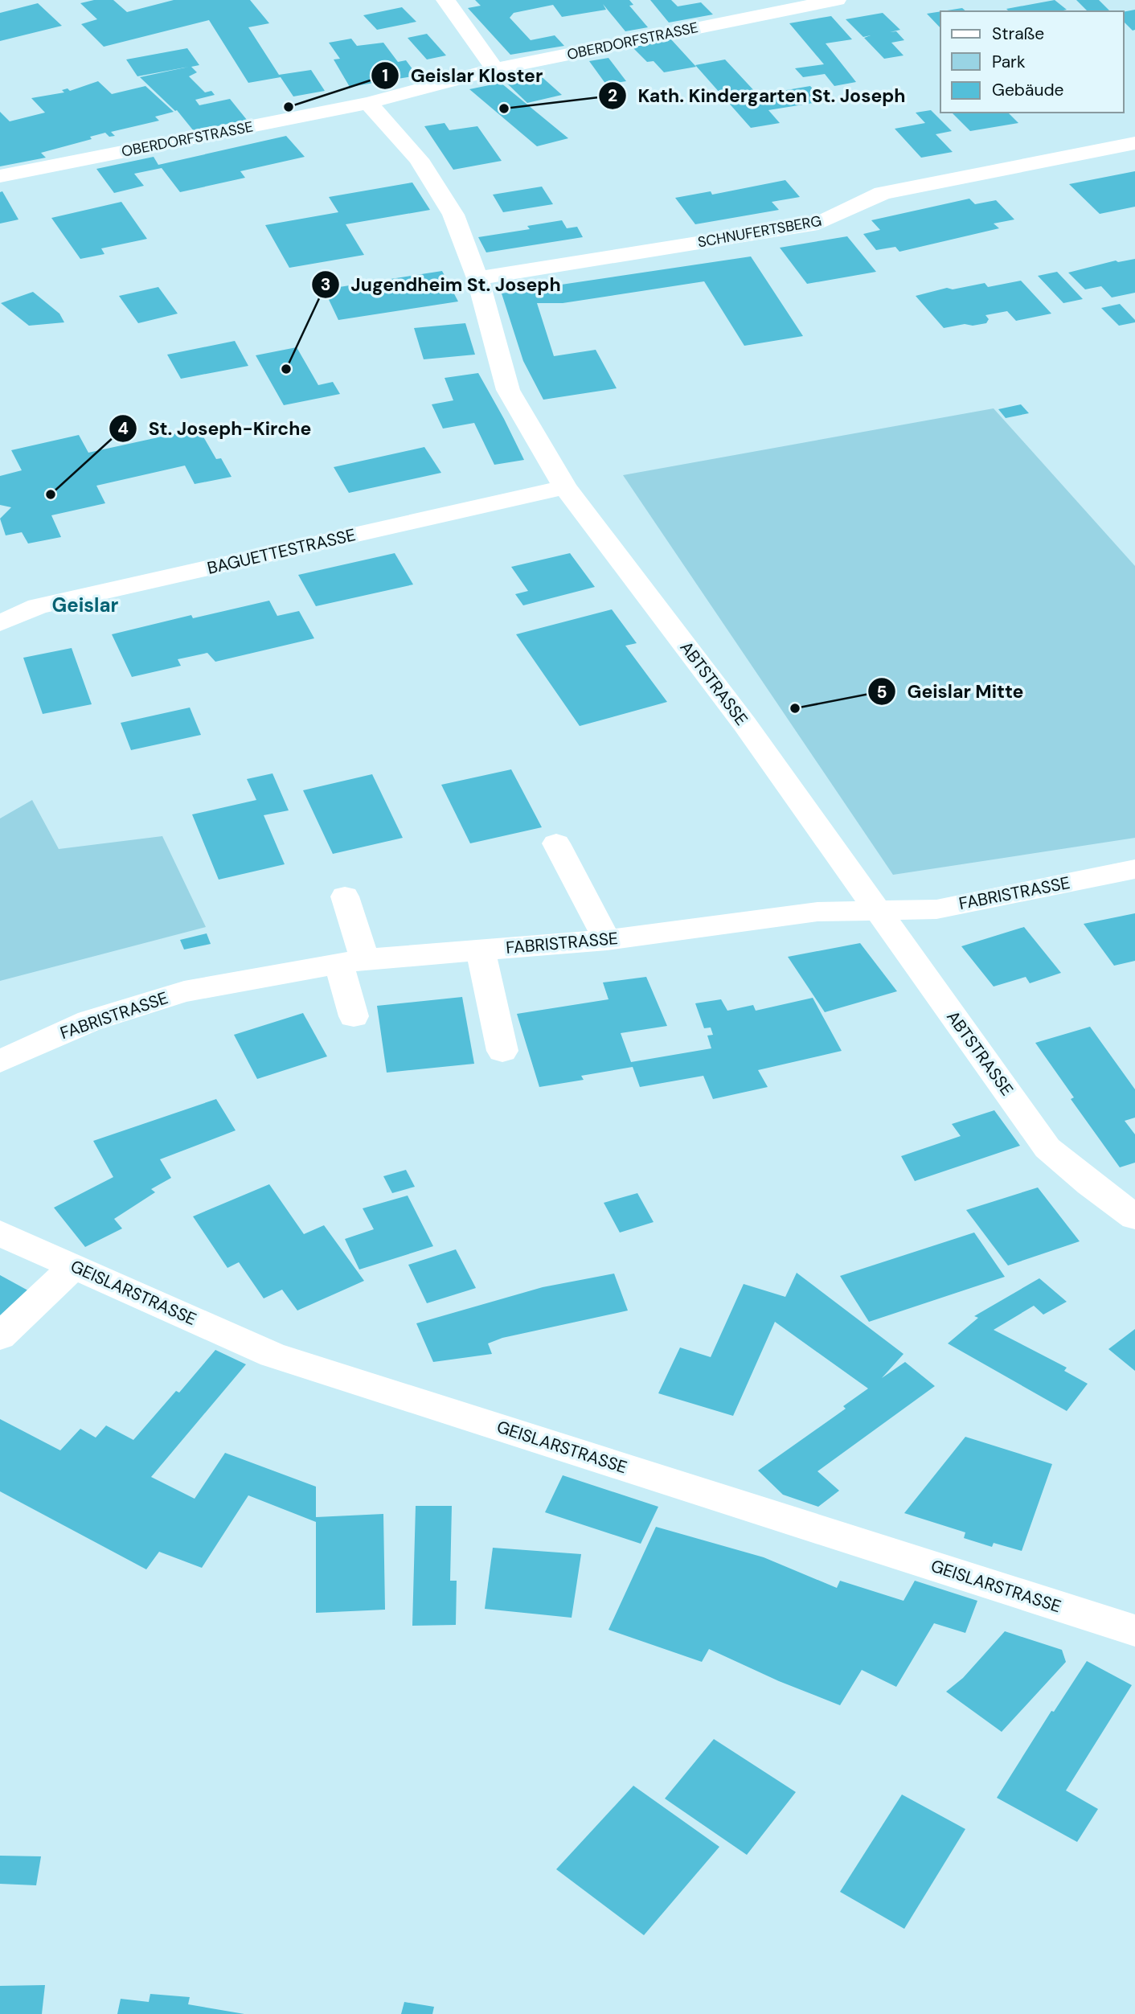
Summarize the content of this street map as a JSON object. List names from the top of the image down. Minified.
{"streets":{"street":["OBERDORFSTRASSE","SCHNUFERTSBERG","BAGUETTESTRASSE","ABTSTRASSE","FABRISTRASSE","GEISLARSTRASSE"]},"crossings":[["OBERDORFSTRASSE","ABTSTRASSE"],["SCHNUFERTSBERG","ABTSTRASSE"],["BAGUETTESTRASSE","ABTSTRASSE"],["ABTSTRASSE","FABRISTRASSE"]],"districts":["Geislar"],"places":["Geislar Kloster","Kath. Kindergarten St. Joseph","Jugendheim St. Joseph","St. Joseph-Kirche","Geislar Mitte"],"legend":["Straße","Park","Gebäude"]}
